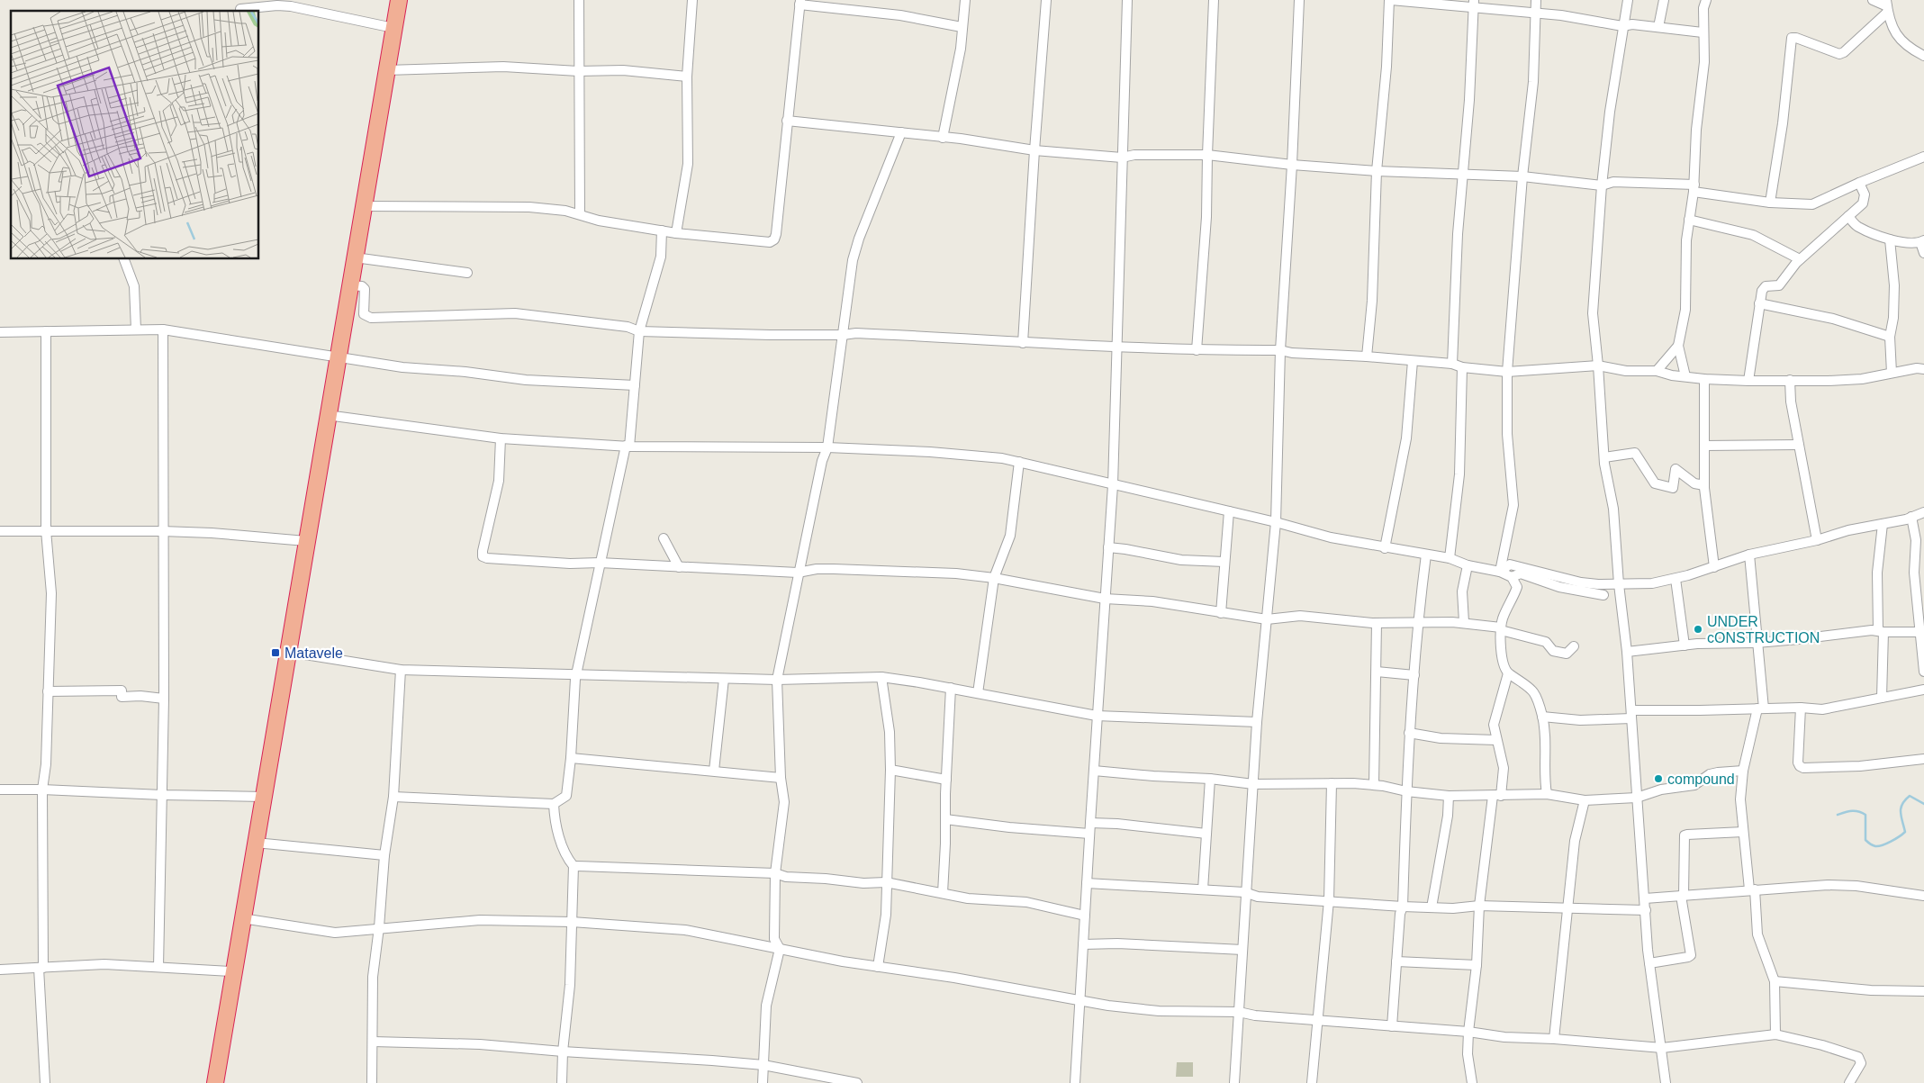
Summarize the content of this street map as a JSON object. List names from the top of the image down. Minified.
{"places":{"other":["UNDER cONSTRUCTION","compound"],"transit":["Matavele"]}}
